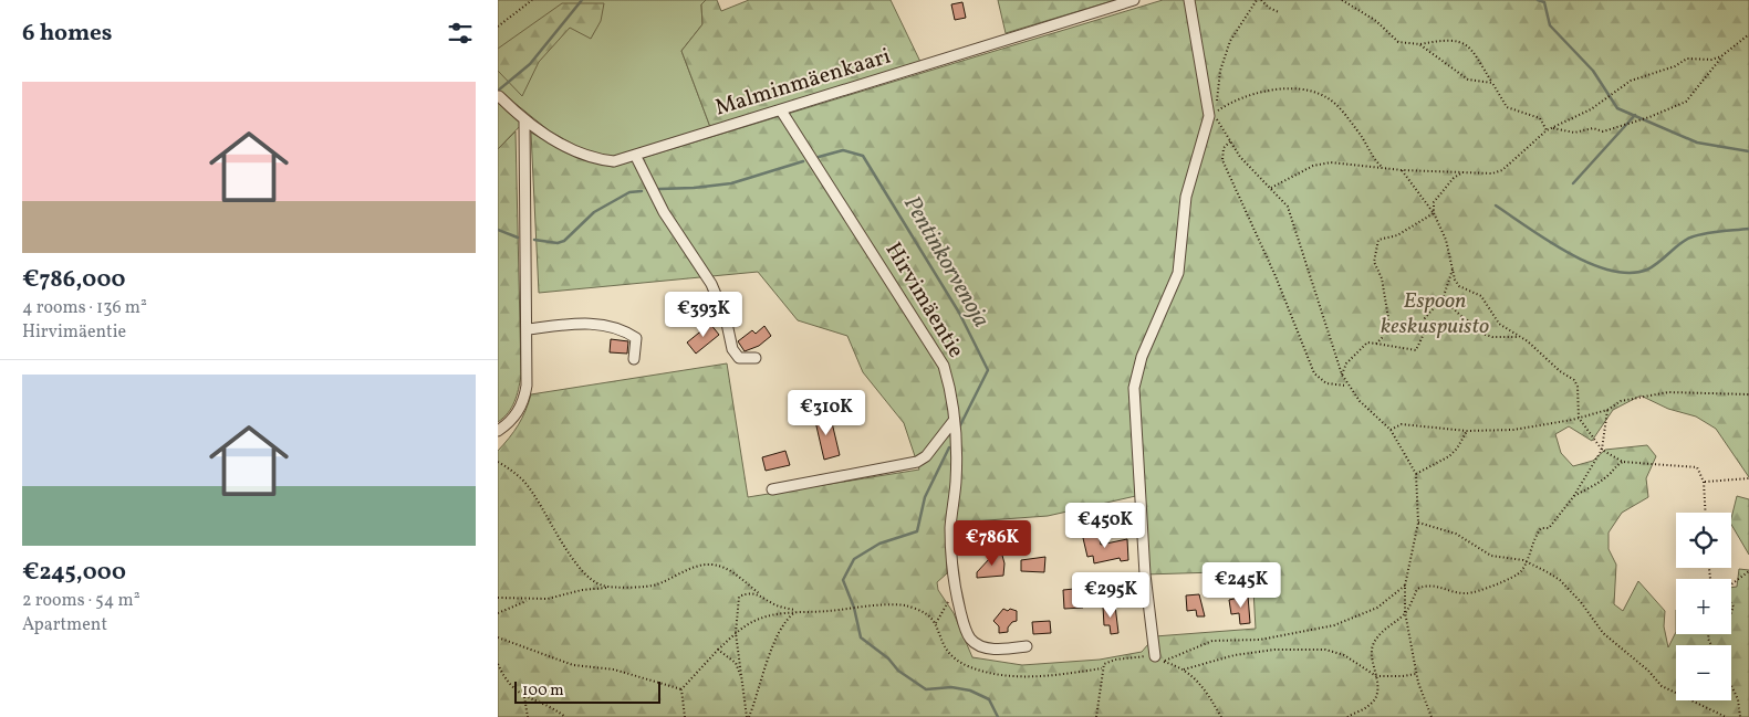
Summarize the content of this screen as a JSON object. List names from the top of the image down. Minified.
{"streets":{"street":["Malminmäenkaari","Hirvimäentie"]},"crossings":[["Malminmäenkaari","Hirvimäentie"]],"water":["Pentinkorvenoja"],"parks":["Espoon keskuspuisto"],"scale_bar":"100 m","page":{"heading":"6 homes","list":[{"name":"€786,000","note":"4 rooms · 136 m² · Hirvimäentie"},{"name":"€245,000","note":"2 rooms · 54 m² · Apartment"}],"price":["€393K","€310K","€450K","€786K","€245K","€295K"],"map_buttons":["+","−"],"scale":"100 m"}}
